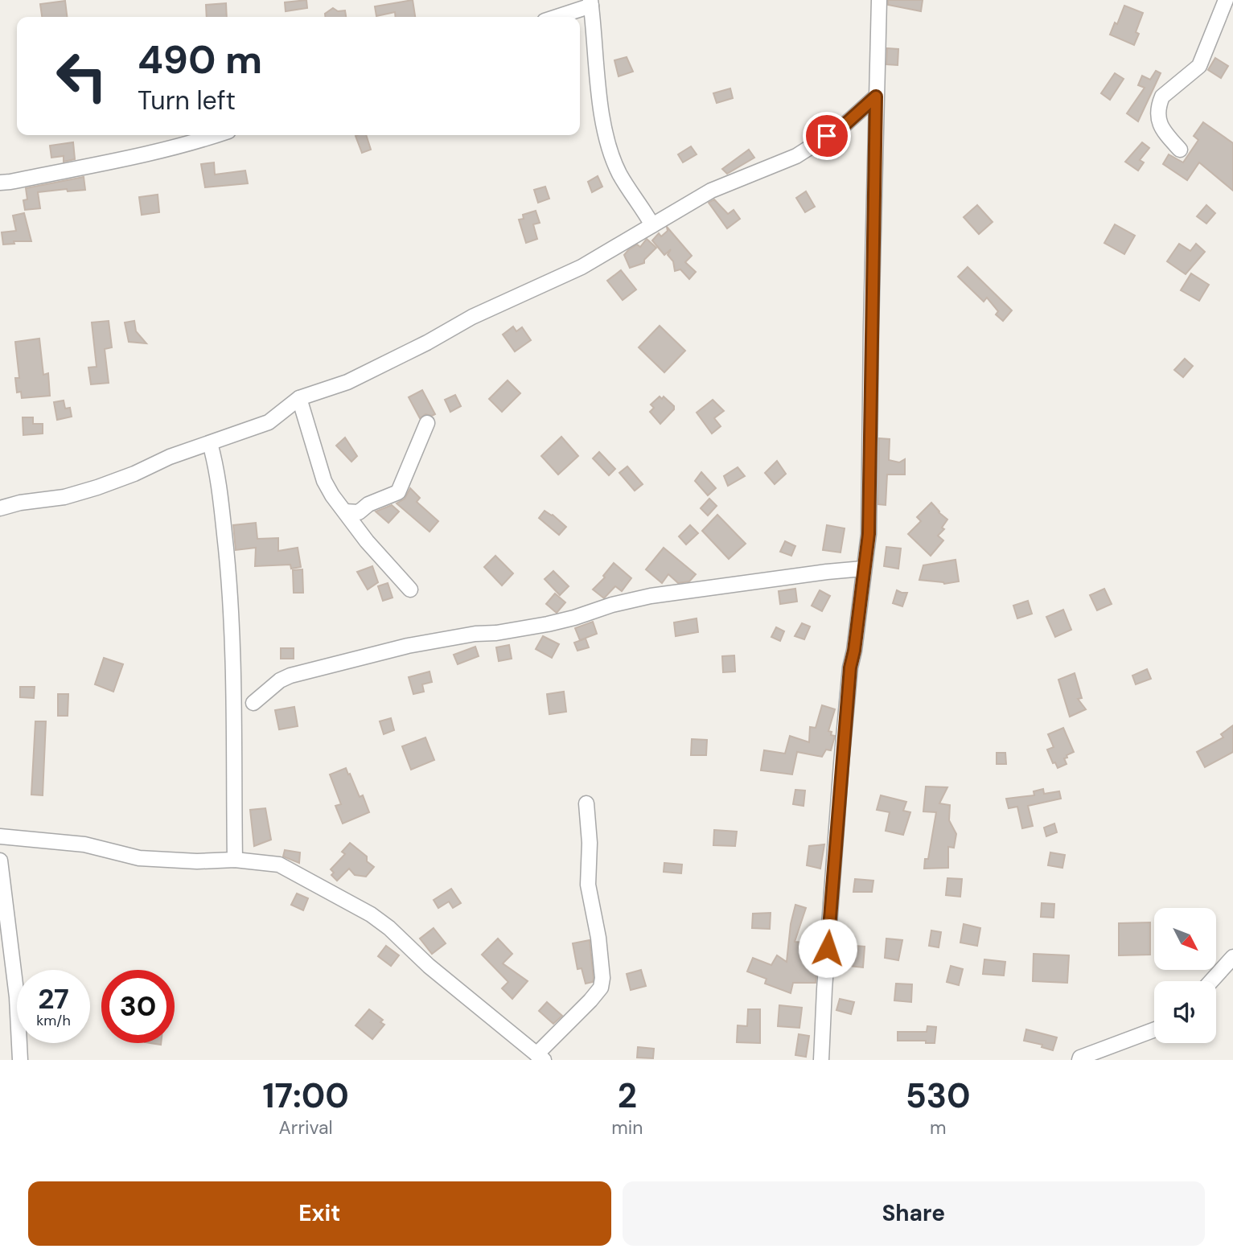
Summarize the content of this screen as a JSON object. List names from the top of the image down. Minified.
{"north":"bottom right","page":{"turn":["490 m","Turn left"],"speed":"27 km/h","limit":"30","eta":["17:00","Arrival","2","min","530","m"],"buttons":["Exit","Share"]}}
